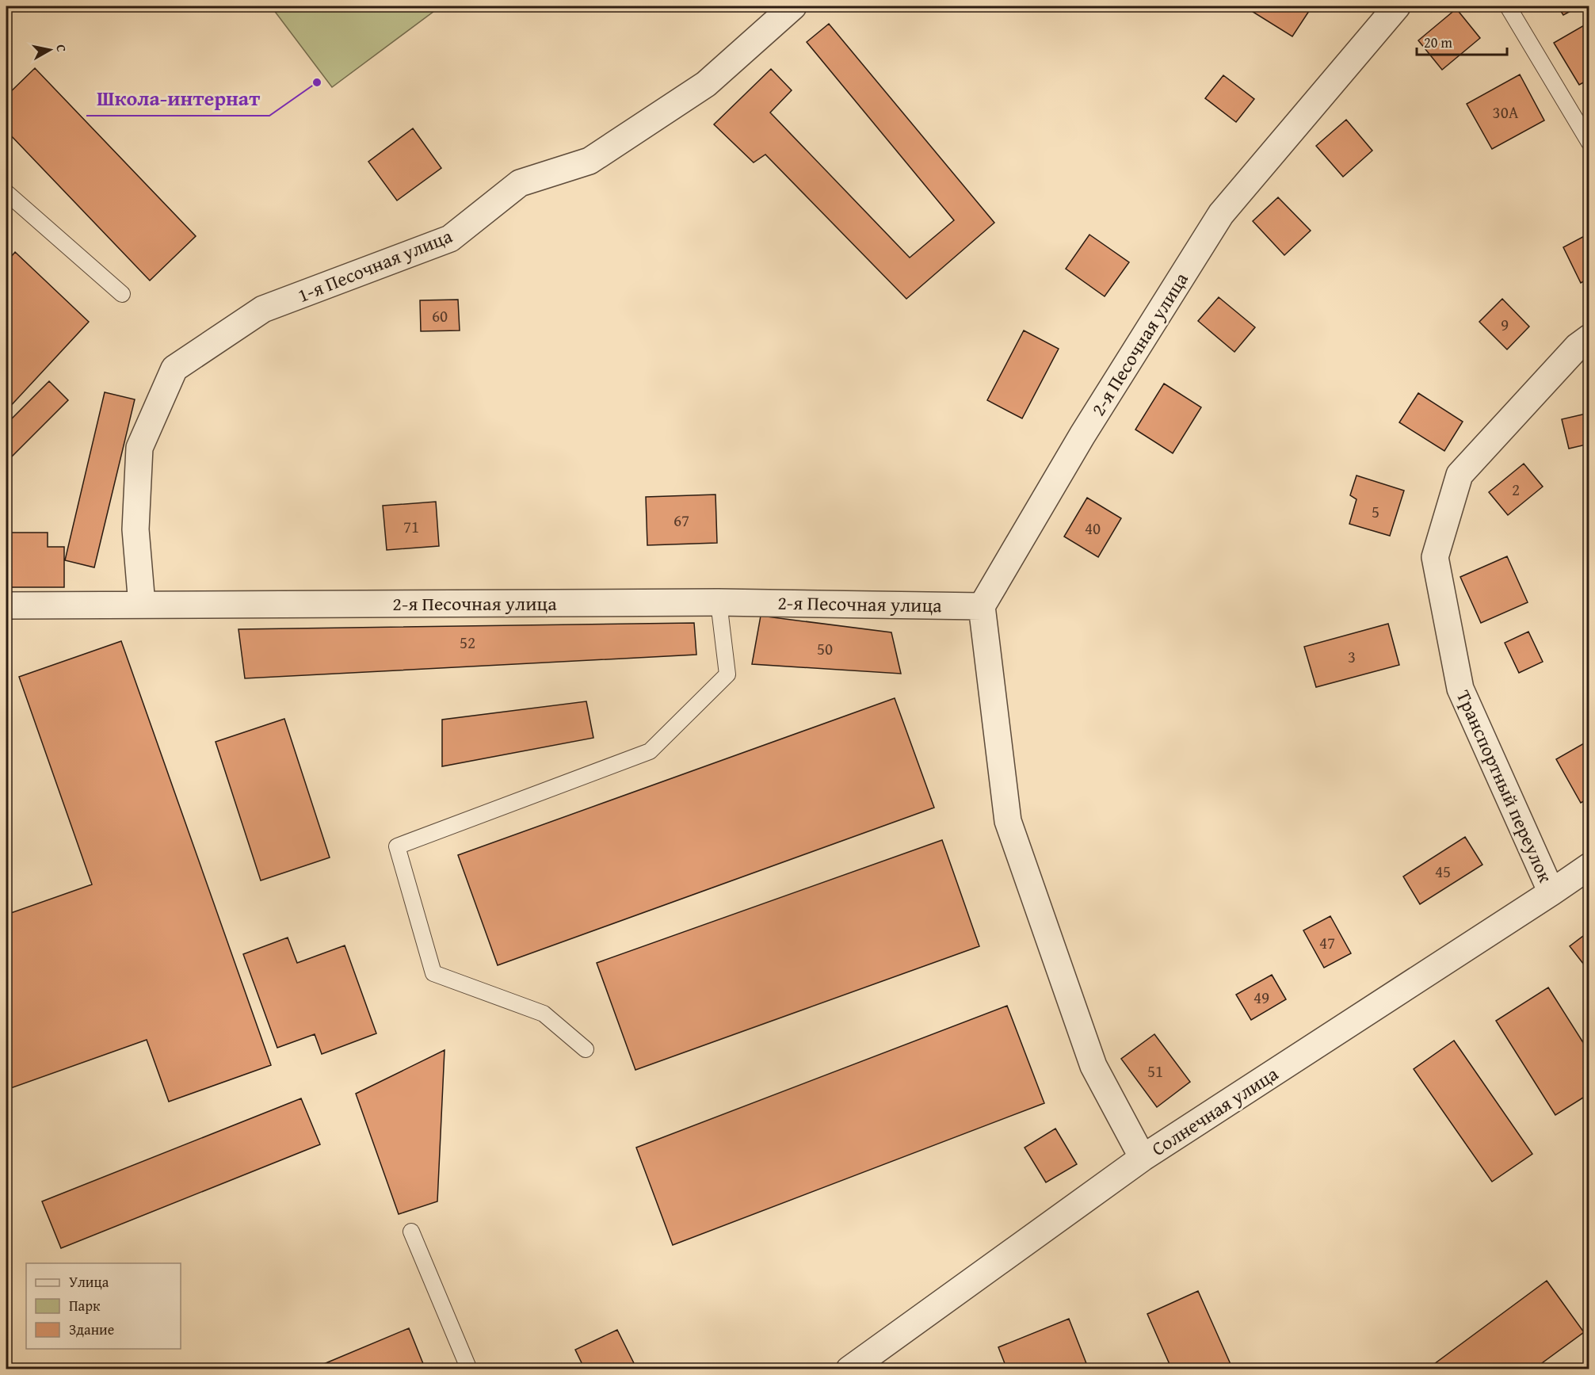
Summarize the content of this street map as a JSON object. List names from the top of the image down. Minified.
{"streets":{"street":["1-я Песочная улица","2-я Песочная улица","Транспортный переулок","Солнечная улица"]},"crossings":[["1-я Песочная улица","2-я Песочная улица"],["Транспортный переулок","Солнечная улица"]],"places":["Школа-интернат"],"house_numbers":["30А","60","9","2","5","67","71","40","52","50","3","45","47","49","51"],"legend":["Улица","Парк","Здание"],"scale_bar":"20 m","north":"right"}
